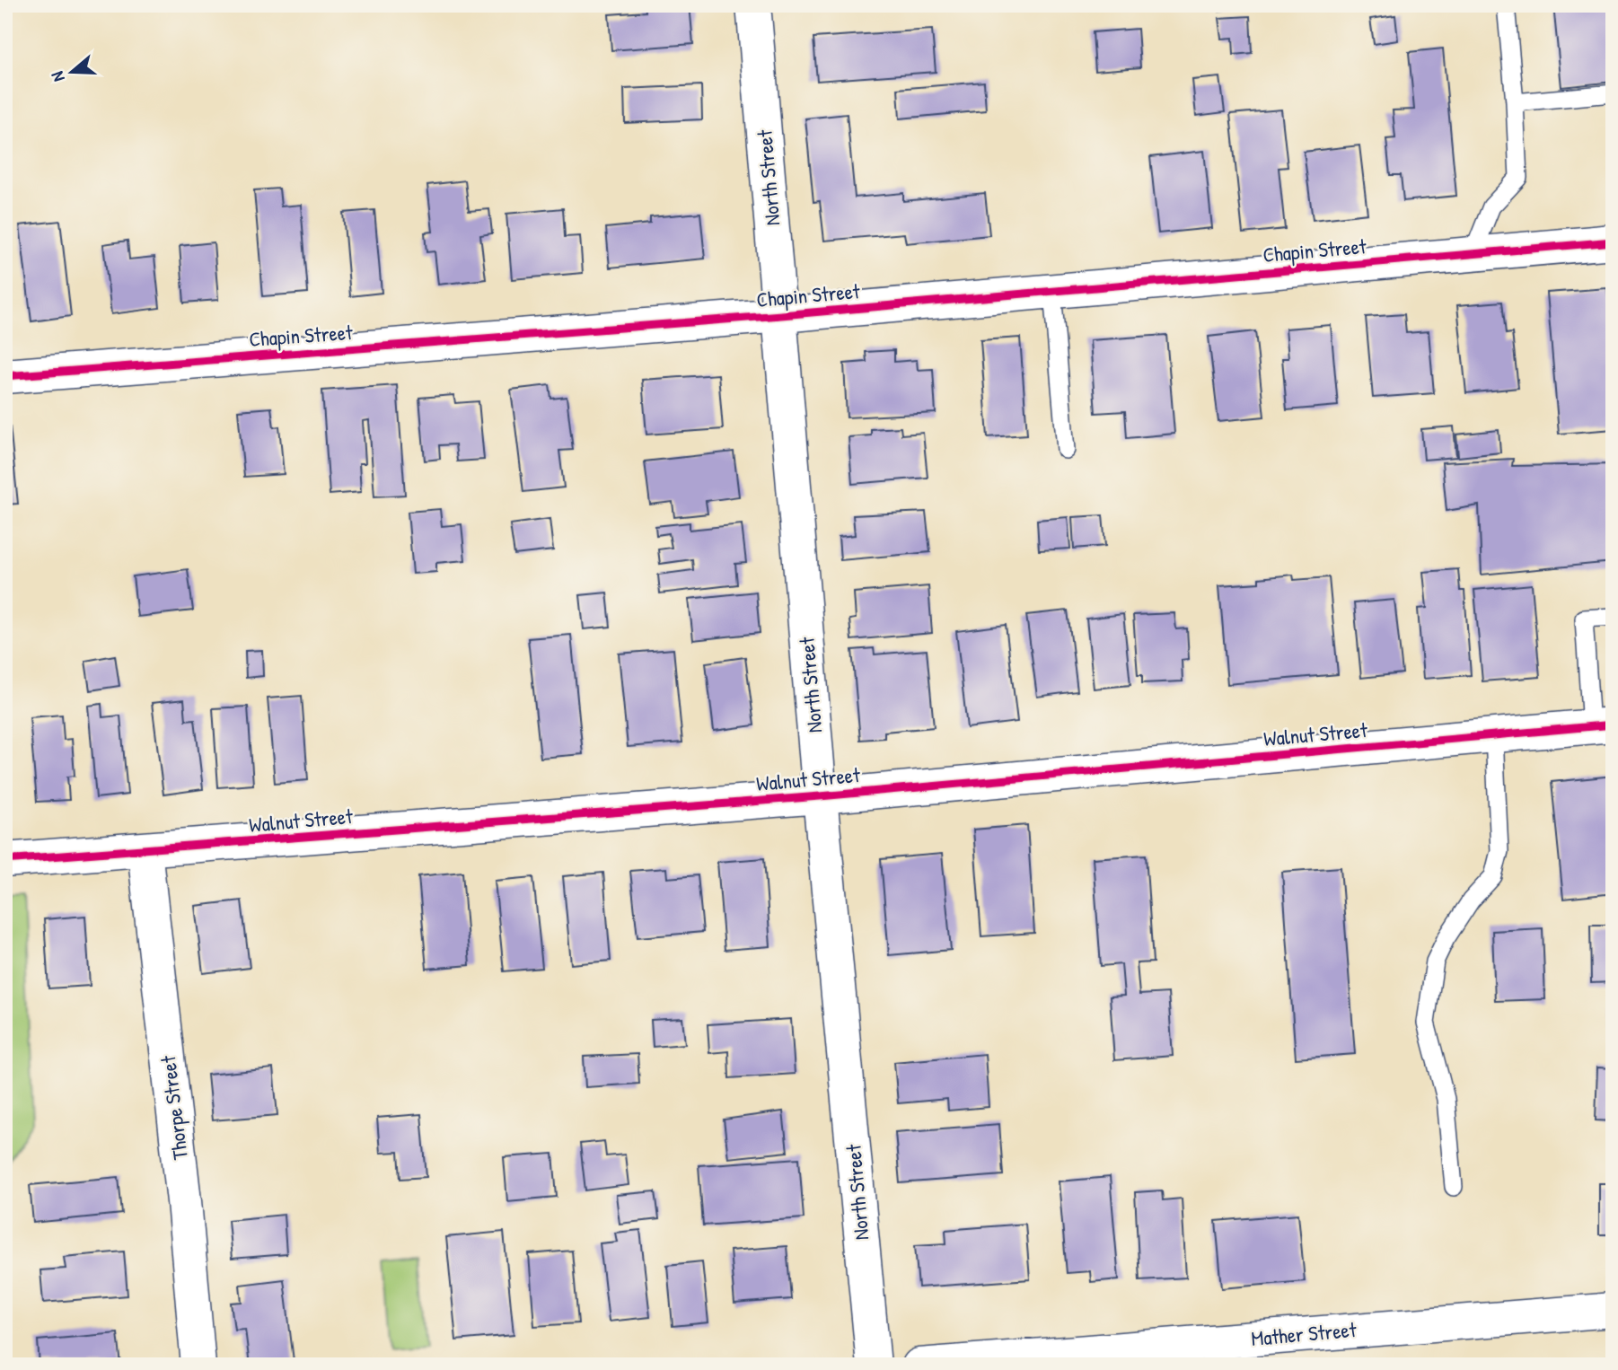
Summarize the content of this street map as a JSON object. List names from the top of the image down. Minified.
{"streets":{"street":["North Street","Chapin Street","Walnut Street","Thorpe Street","Mather Street"]},"crossings":[["North Street","Chapin Street"],["North Street","Walnut Street"],["Walnut Street","Thorpe Street"]],"north":"left"}
